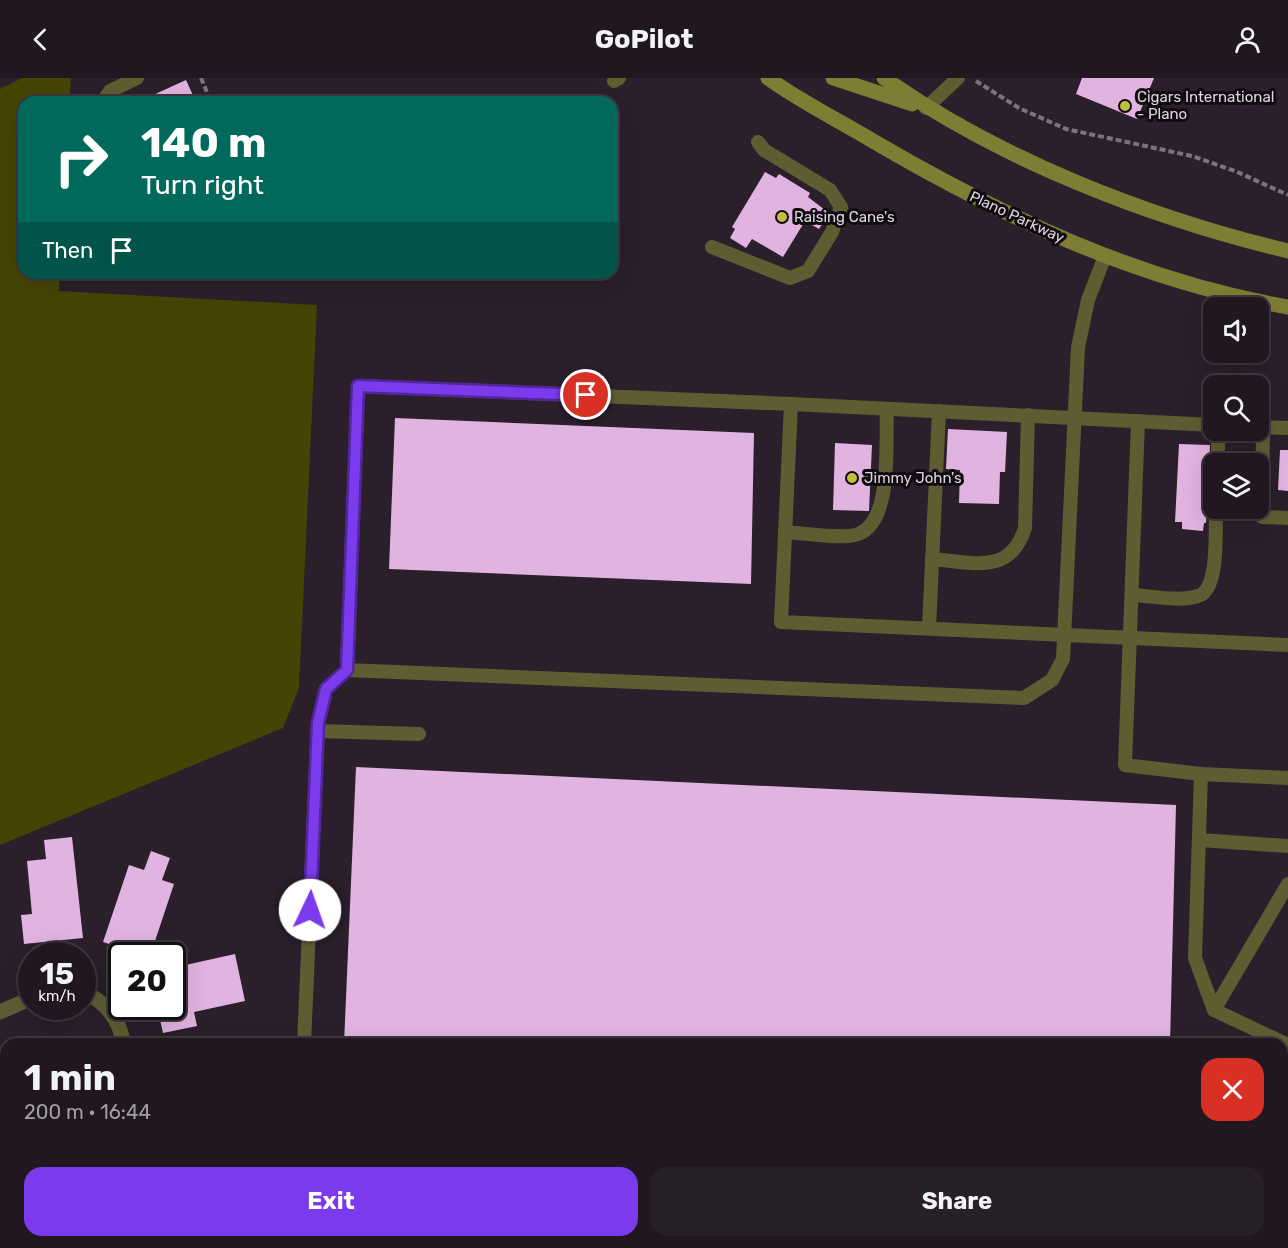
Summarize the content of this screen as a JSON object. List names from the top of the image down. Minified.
{"streets":{"main road":["Plano Parkway"]},"places":["Cigars International - Plano","Raising Cane's","Jimmy John's"],"page":{"header":"GoPilot","turn":["140 m","Turn right"],"then":"Then","speed":"15 km/h","limit":"20","heading":["1 min","200 m · 16:44"],"buttons":["Exit","Share"]}}
